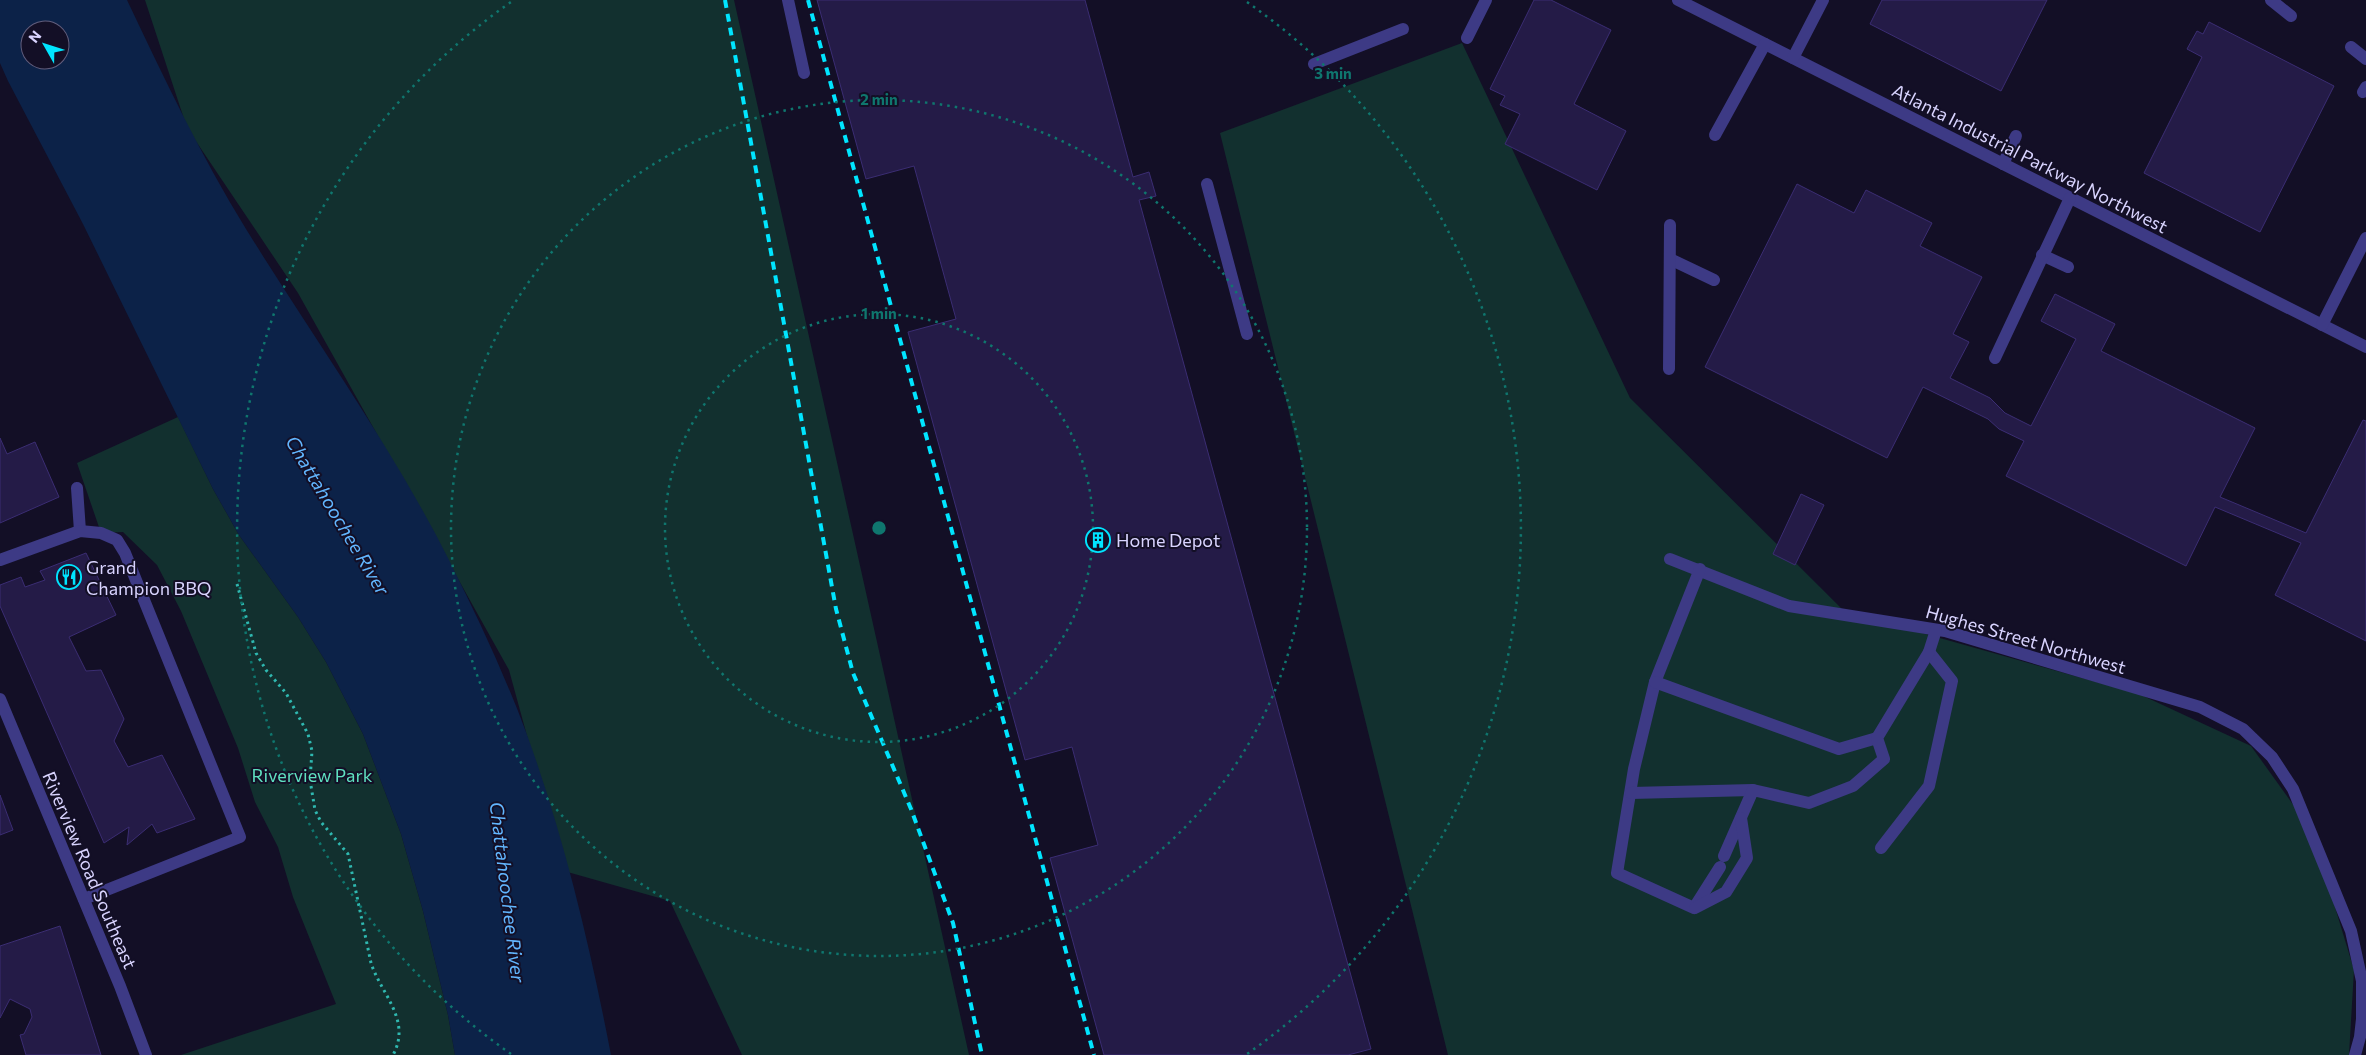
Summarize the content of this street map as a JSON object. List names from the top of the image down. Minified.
{"streets":{"street":["Atlanta Industrial Parkway Northwest","Hughes Street Northwest","Riverview Road Southeast"]},"water":["Chattahoochee River"],"parks":["Riverview Park"],"places":{"building":["Home Depot"],"restaurant":["Grand Champion BBQ"]},"north":"top left","rings":["3 min","2 min","1 min"]}
